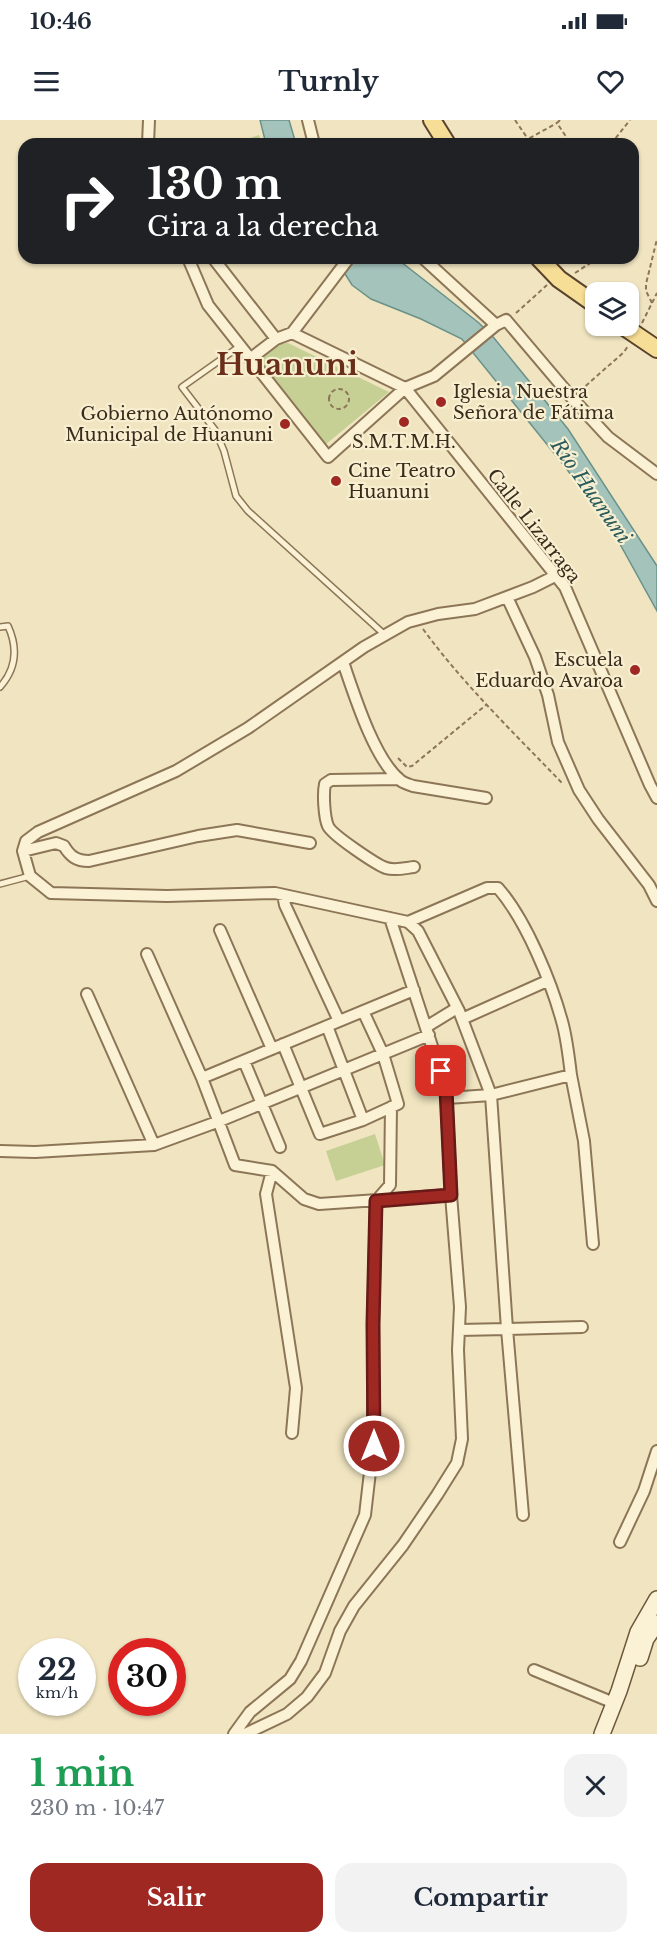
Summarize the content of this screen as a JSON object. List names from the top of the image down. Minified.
{"streets":{"street":["Calle Lizarraga"]},"districts":["Huanuni"],"water":["Río Huanuni"],"places":["Iglesia Nuestra Señora de Fátima","S.M.T.M.H.","Gobierno Autónomo Municipal de Huanuni","Cine Teatro Huanuni","Escuela Eduardo Avaroa"],"page":{"status":"10:46","header":"Turnly","turn":["130 m","Gira a la derecha"],"speed":"22 km/h","limit":"30","heading":["1 min","230 m · 10:47"],"buttons":["Salir","Compartir"]}}
